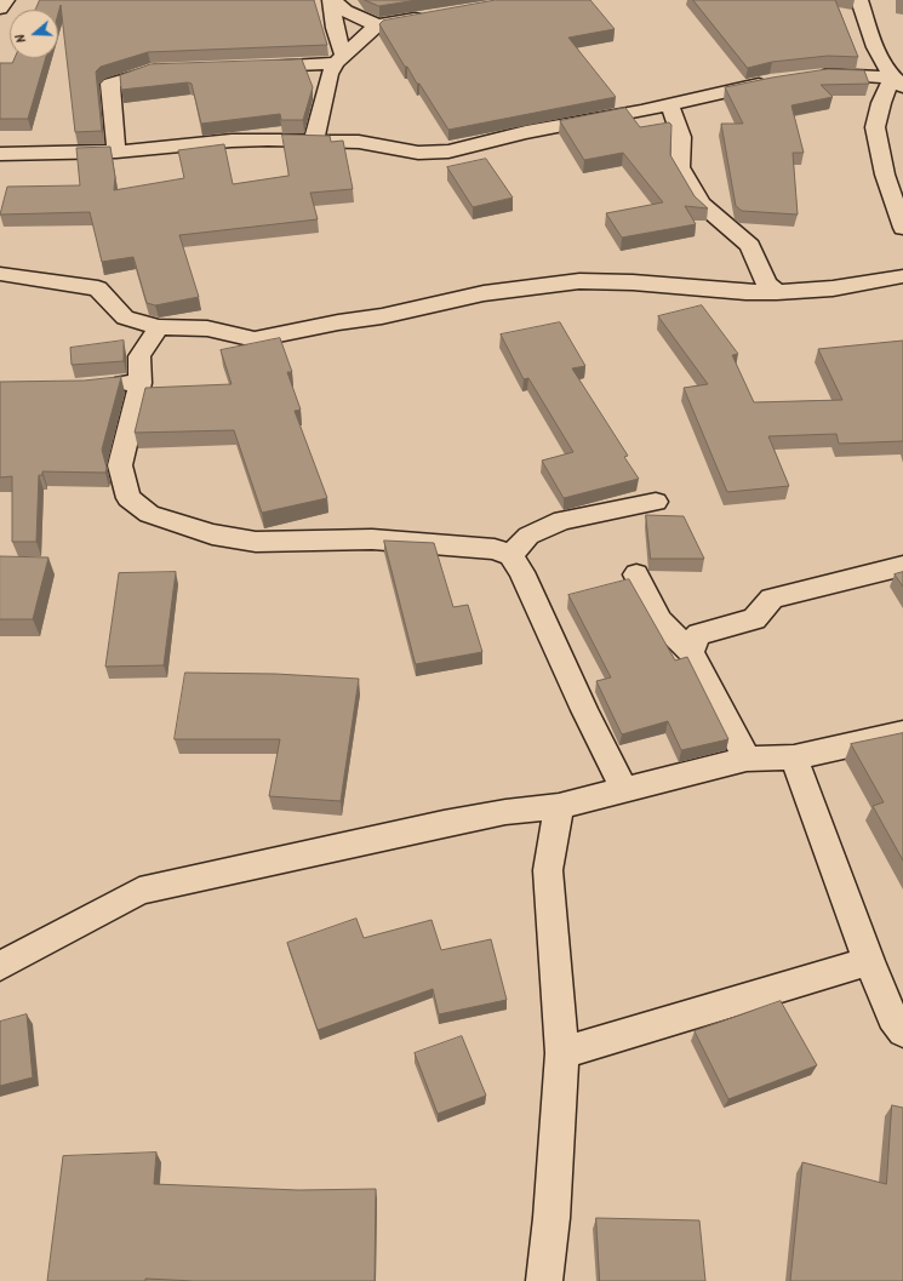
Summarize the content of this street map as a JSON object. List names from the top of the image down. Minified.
{"north":"left"}
